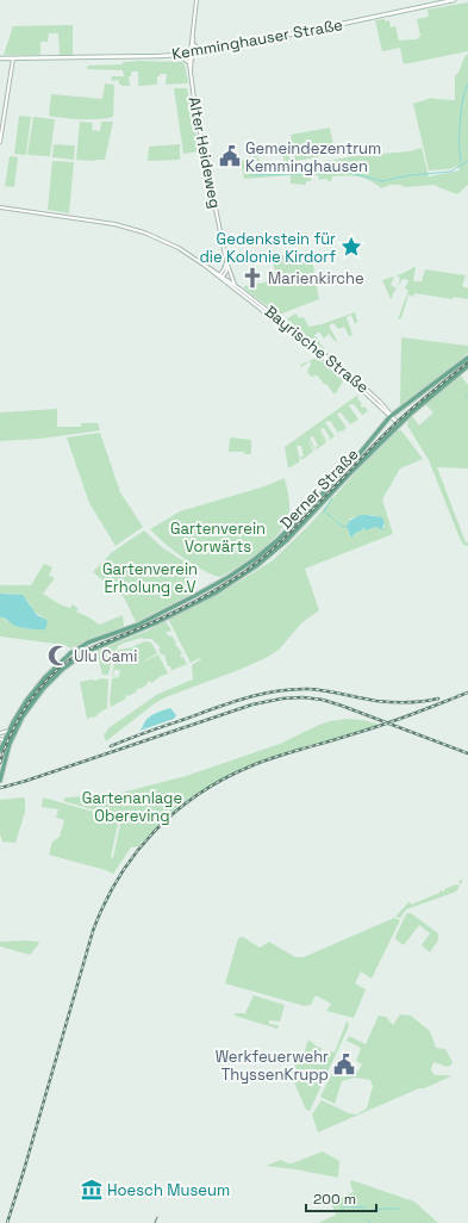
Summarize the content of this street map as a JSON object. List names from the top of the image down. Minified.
{"streets":{"main road":["Kemminghauser Straße","Derner Straße"],"street":["Alter Heideweg","Bayrische Straße"]},"crossings":[["Kemminghauser Straße","Alter Heideweg"],["Alter Heideweg","Bayrische Straße"],["Bayrische Straße","Derner Straße"]],"parks":["Gartenverein Vorwärts","Gartenverein Erholung e.V","Gartenanlage Obereving"],"places":{"public building":["Gemeindezentrum Kemminghausen","Werkfeuerwehr ThyssenKrupp"],"place":["Gedenkstein für die Kolonie Kirdorf"],"church":["Marienkirche"],"mosque":["Ulu Cami"],"museum":["Hoesch Museum"]},"scale_bar":"200 m"}
